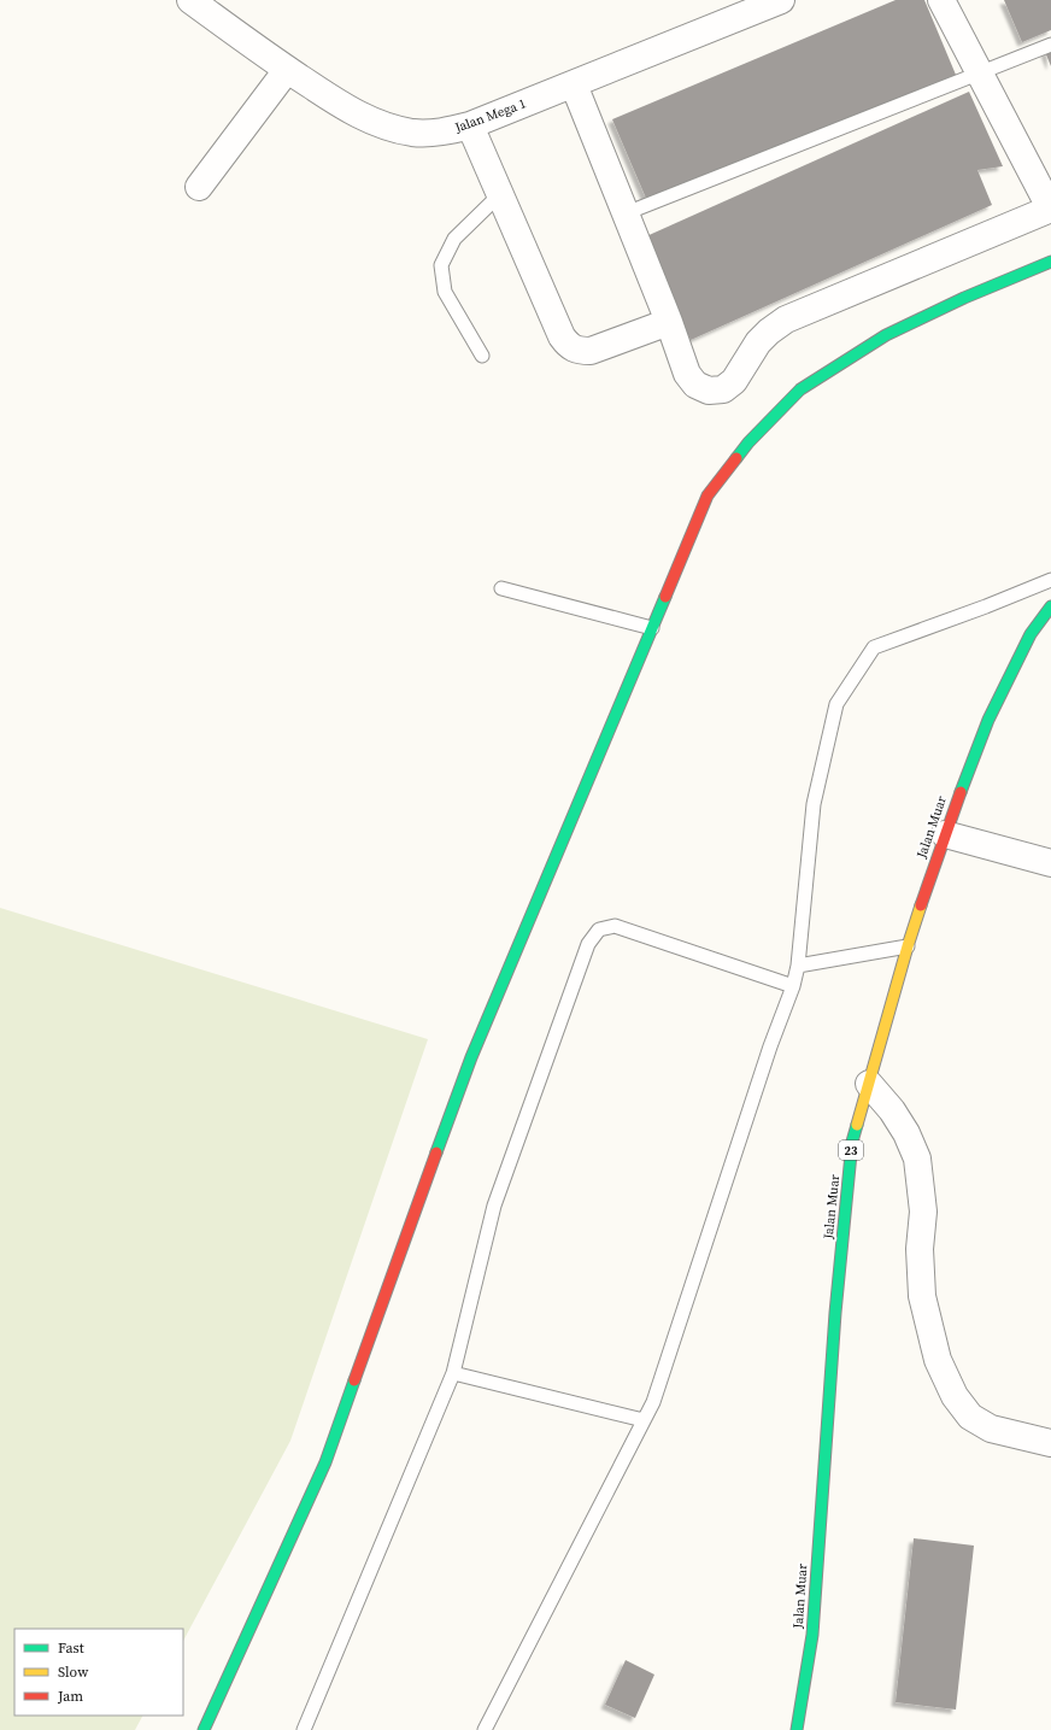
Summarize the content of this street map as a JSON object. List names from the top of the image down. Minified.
{"streets":{"street":["Jalan Mega 1","Jalan Muar","23"]},"legend":["Fast","Slow","Jam"]}
